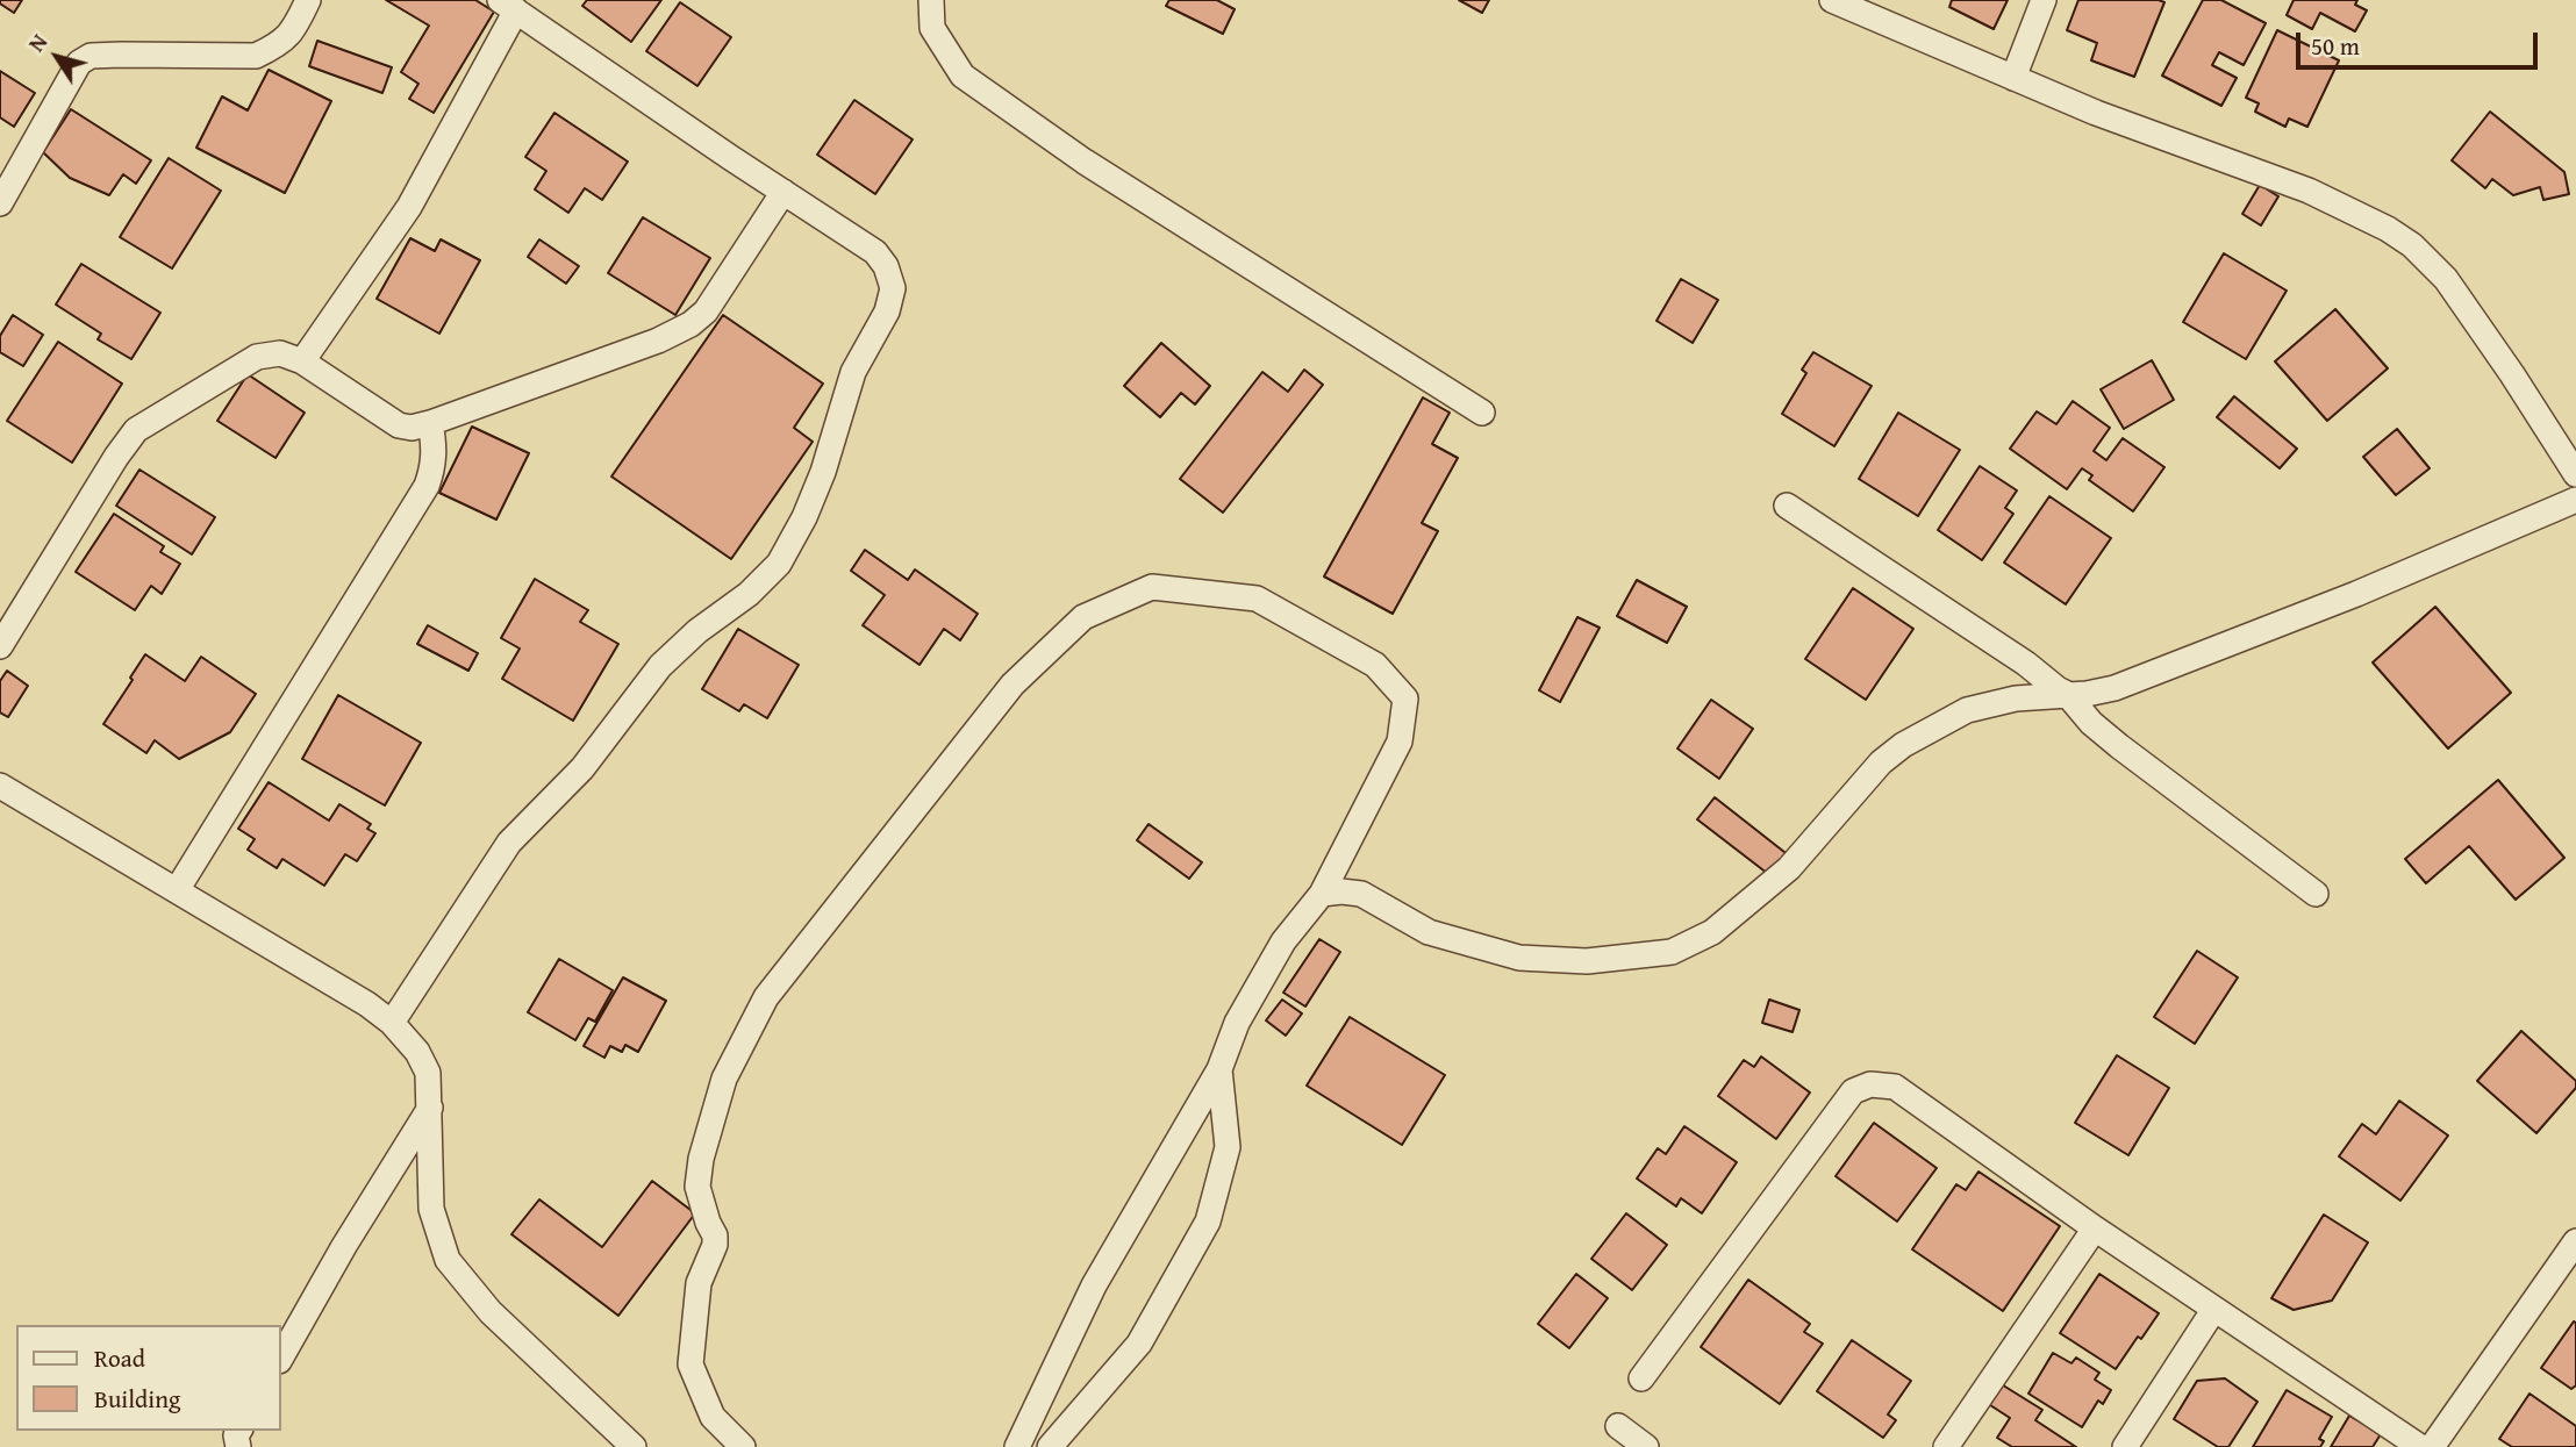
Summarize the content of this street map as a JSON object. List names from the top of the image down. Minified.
{"legend":["Road","Building"],"scale_bar":"50 m","north":"top left"}
